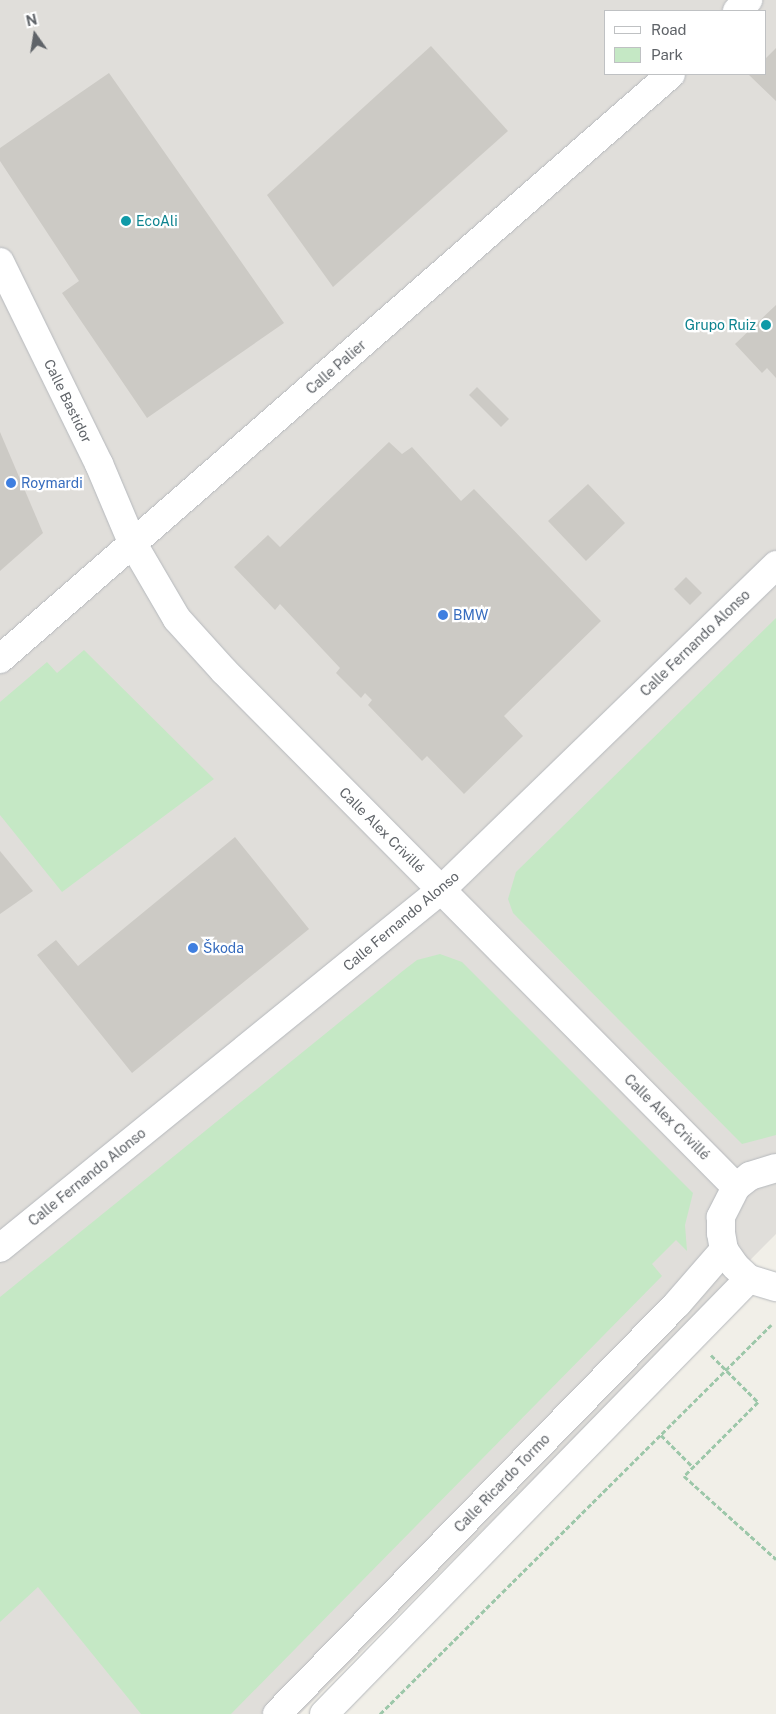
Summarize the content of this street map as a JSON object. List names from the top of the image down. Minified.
{"streets":{"street":["Calle Palier","Calle Bastidor","Calle Fernando Alonso","Calle Alex Crivillé","Calle Ricardo Tormo"]},"crossings":[["Calle Palier","Calle Bastidor"],["Calle Palier","Calle Alex Crivillé"],["Calle Bastidor","Calle Alex Crivillé"],["Calle Fernando Alonso","Calle Alex Crivillé"]],"places":["EcoAli","Grupo Ruiz","Roymardi","BMW","Škoda"],"legend":["Road","Park"],"north":"top"}
